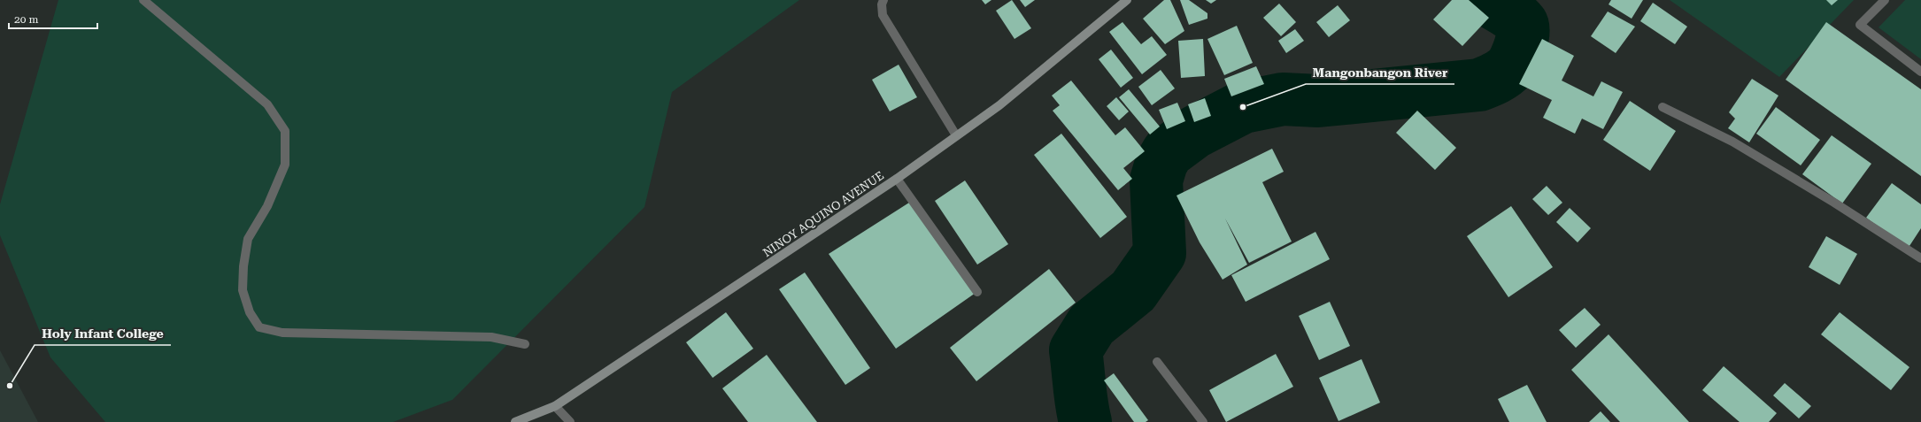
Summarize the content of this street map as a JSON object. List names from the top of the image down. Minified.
{"streets":{"main road":["NINOY AQUINO AVENUE"]},"places":["Mangonbangon River","Holy Infant College"],"scale_bar":"20 m"}
